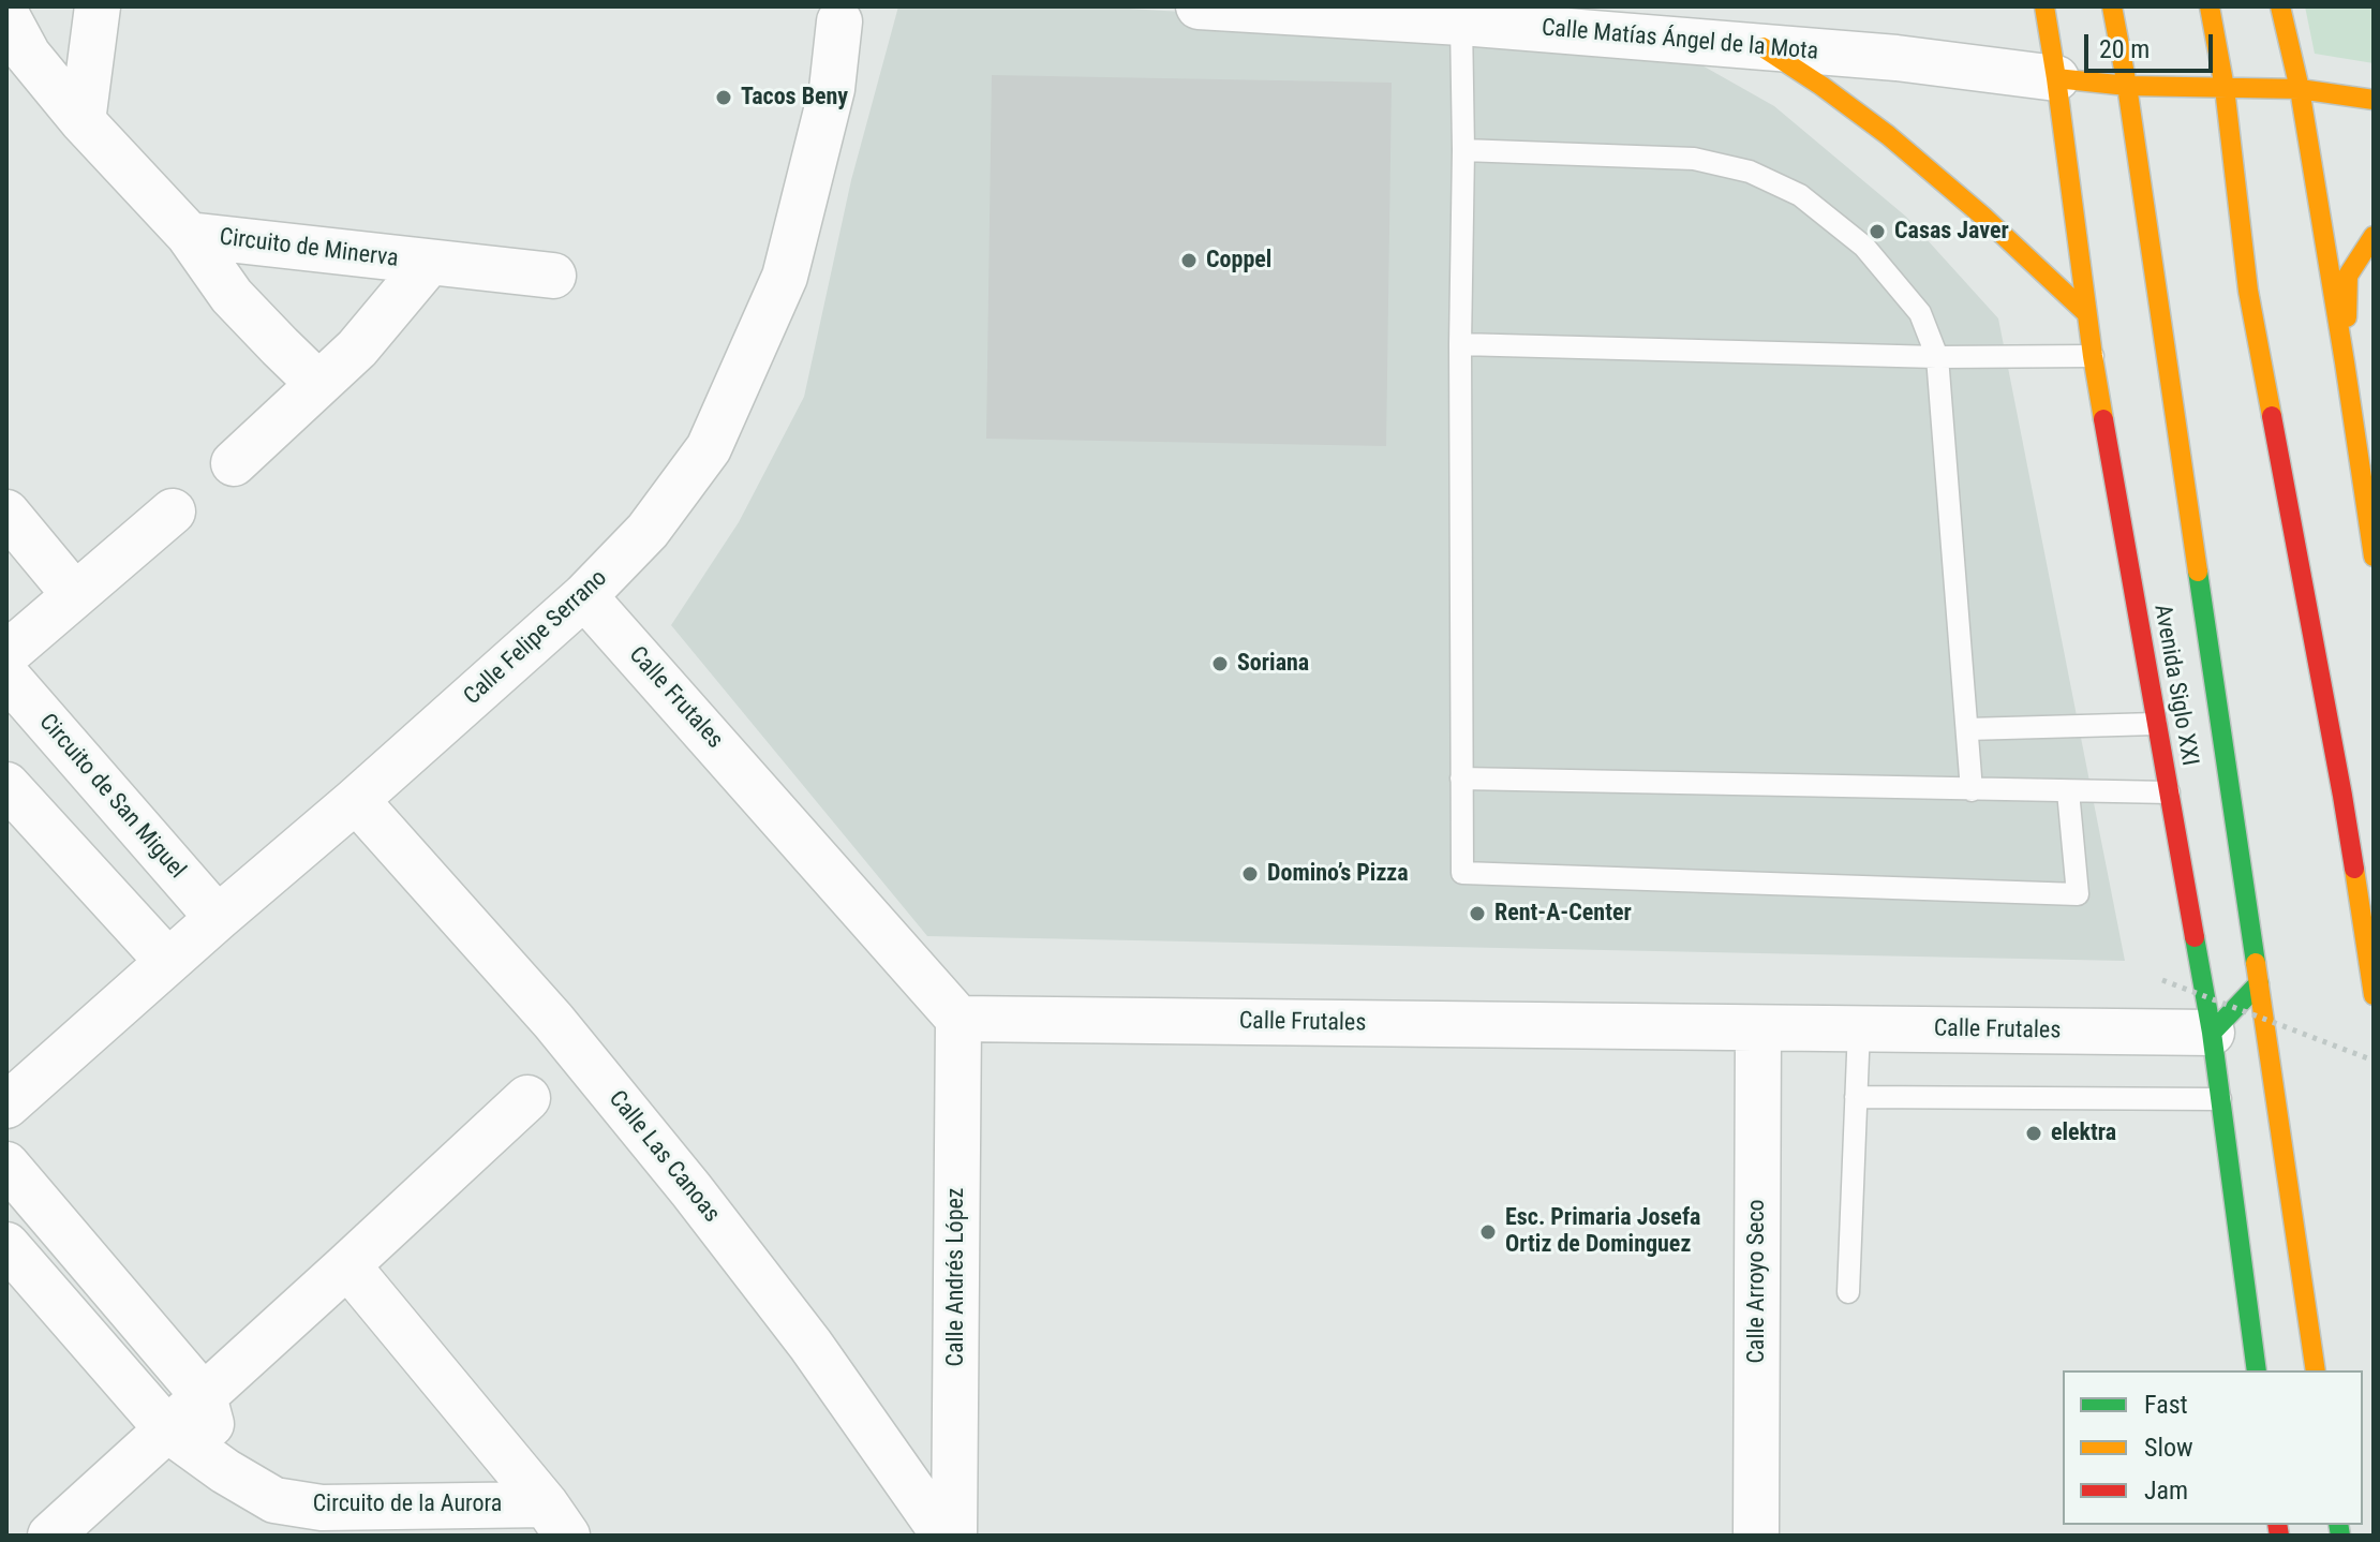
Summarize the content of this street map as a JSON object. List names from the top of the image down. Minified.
{"streets":{"main road":["Avenida Siglo XXI"],"street":["Calle Matías Ángel de la Mota","Circuito de Minerva","Calle Felipe Serrano","Calle Frutales","Circuito de San Miguel","Calle Las Canoas","Calle Andrés López","Calle Arroyo Seco","Circuito de la Aurora"]},"crossings":[["Calle Matías Ángel de la Mota","Avenida Siglo XXI"],["Calle Felipe Serrano","Calle Frutales"],["Calle Felipe Serrano","Circuito de San Miguel"],["Calle Felipe Serrano","Calle Las Canoas"],["Avenida Siglo XXI","Calle Frutales"],["Calle Frutales","Calle Andrés López"],["Calle Frutales","Calle Arroyo Seco"]],"places":["Tacos Beny","Casas Javer","Coppel","Soriana","Domino’s Pizza","Rent-A-Center","elektra","Esc. Primaria Josefa Ortiz de Dominguez"],"legend":["Fast","Slow","Jam"],"scale_bar":"20 m"}
